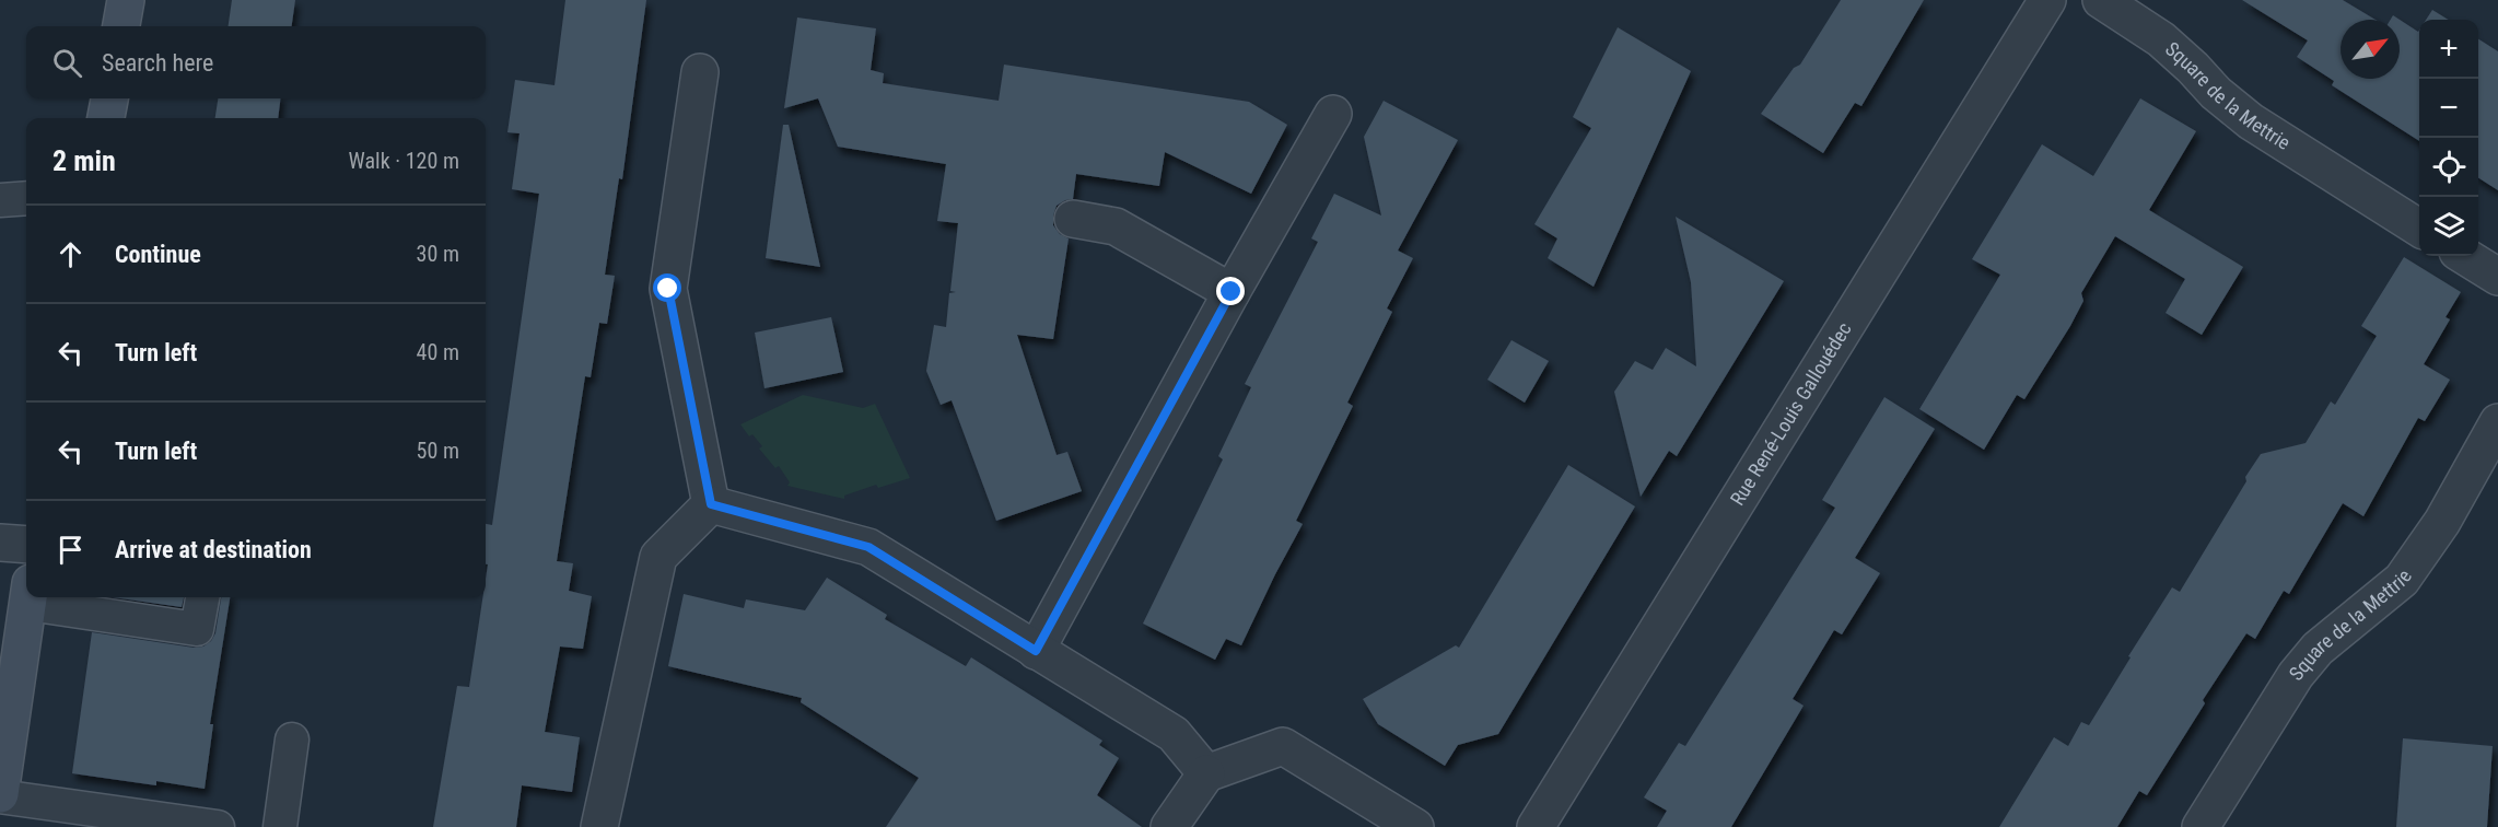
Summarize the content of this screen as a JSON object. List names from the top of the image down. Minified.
{"streets":{"street":["Square de la Mettrie","Rue René-Louis Gallouédec"]},"north":"top right","page":{"map_buttons":["+","−"],"search":"Search here","heading":["2 min","Walk · 120 m"],"list":[["Continue","30 m"],["Turn left","40 m"],["Turn left","50 m"],"Arrive at destination"]}}
